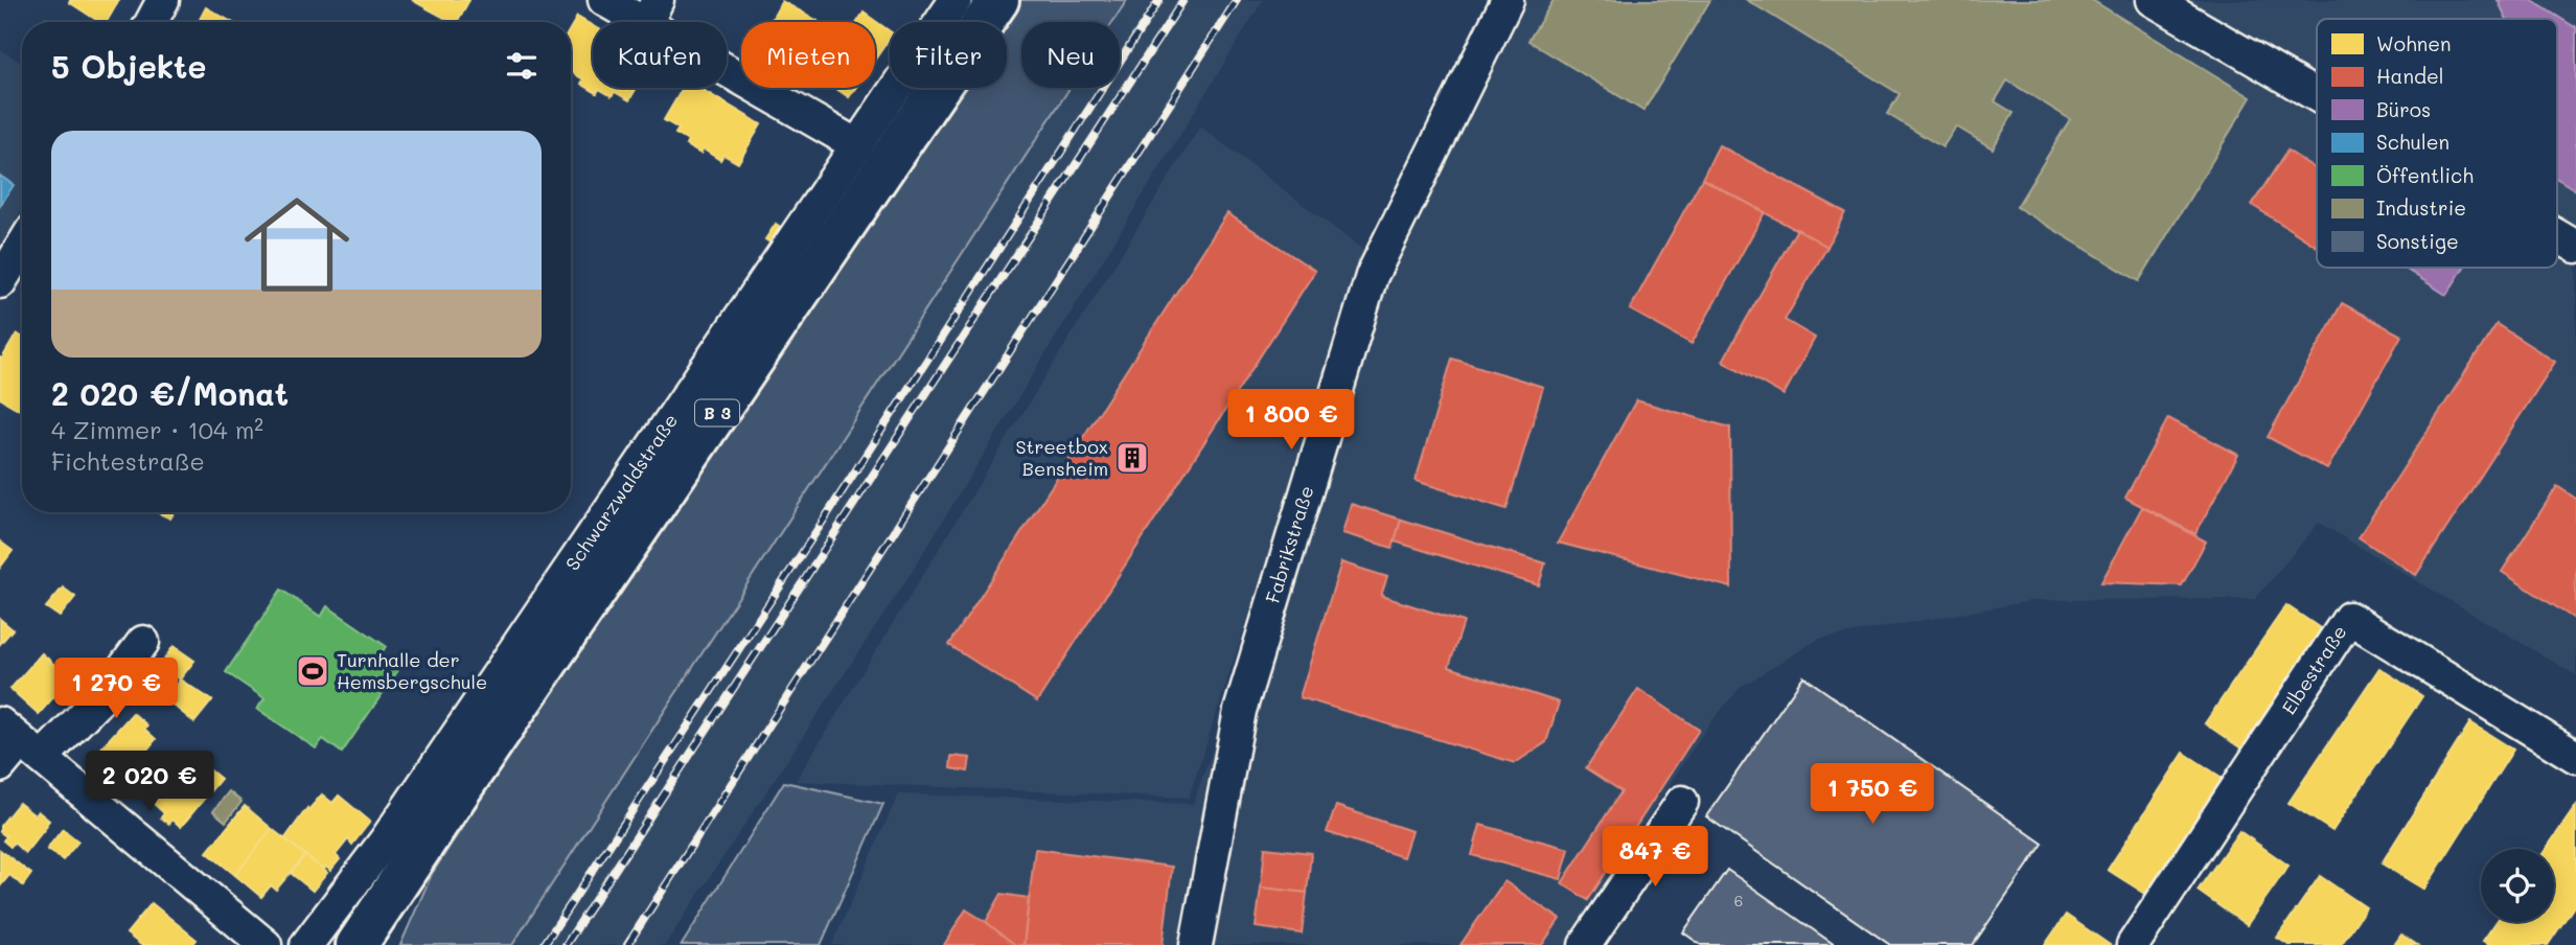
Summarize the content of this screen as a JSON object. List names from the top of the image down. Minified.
{"streets":{"main road":["B 3","Schwarzwaldstraße"],"street":["Fabrikstraße","Elbestraße"]},"places":{"building":["Streetbox Bensheim"],"sports":["Turnhalle der Hemsbergschule"]},"house_numbers":["6"],"legend":["Wohnen","Handel","Büros","Schulen","Öffentlich","Industrie","Sonstige"],"page":{"chip":["Kaufen","Mieten","Filter","Neu"],"heading":"5 Objekte","list":[{"name":"2 020 €/Monat","note":"4 Zimmer · 104 m² · Fichtestraße"}],"price":["1 800 €","1 270 €","2 020 €","1 750 €","847 €"]}}
